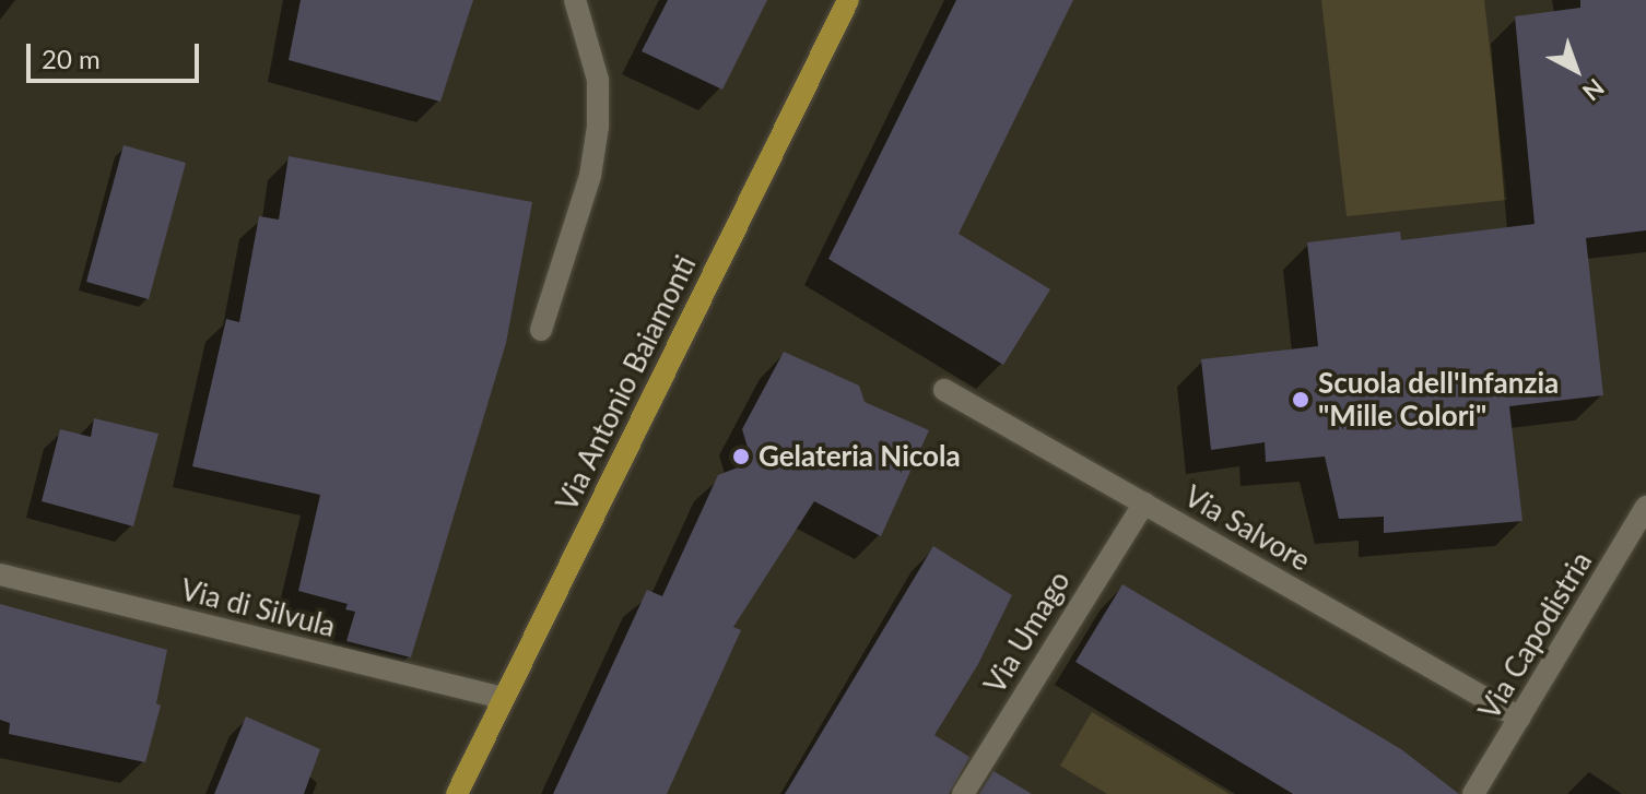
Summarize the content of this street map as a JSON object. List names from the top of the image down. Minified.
{"streets":{"main road":["Via Antonio Baiamonti"],"street":["Via Salvore","Via di Silvula","Via Umago","Via Capodistria"]},"crossings":[["Via Antonio Baiamonti","Via di Silvula"],["Via Salvore","Via Umago"],["Via Salvore","Via Capodistria"]],"places":["Scuola dell'Infanzia \"Mille Colori\"","Gelateria Nicola"],"scale_bar":"20 m","north":"bottom right"}
